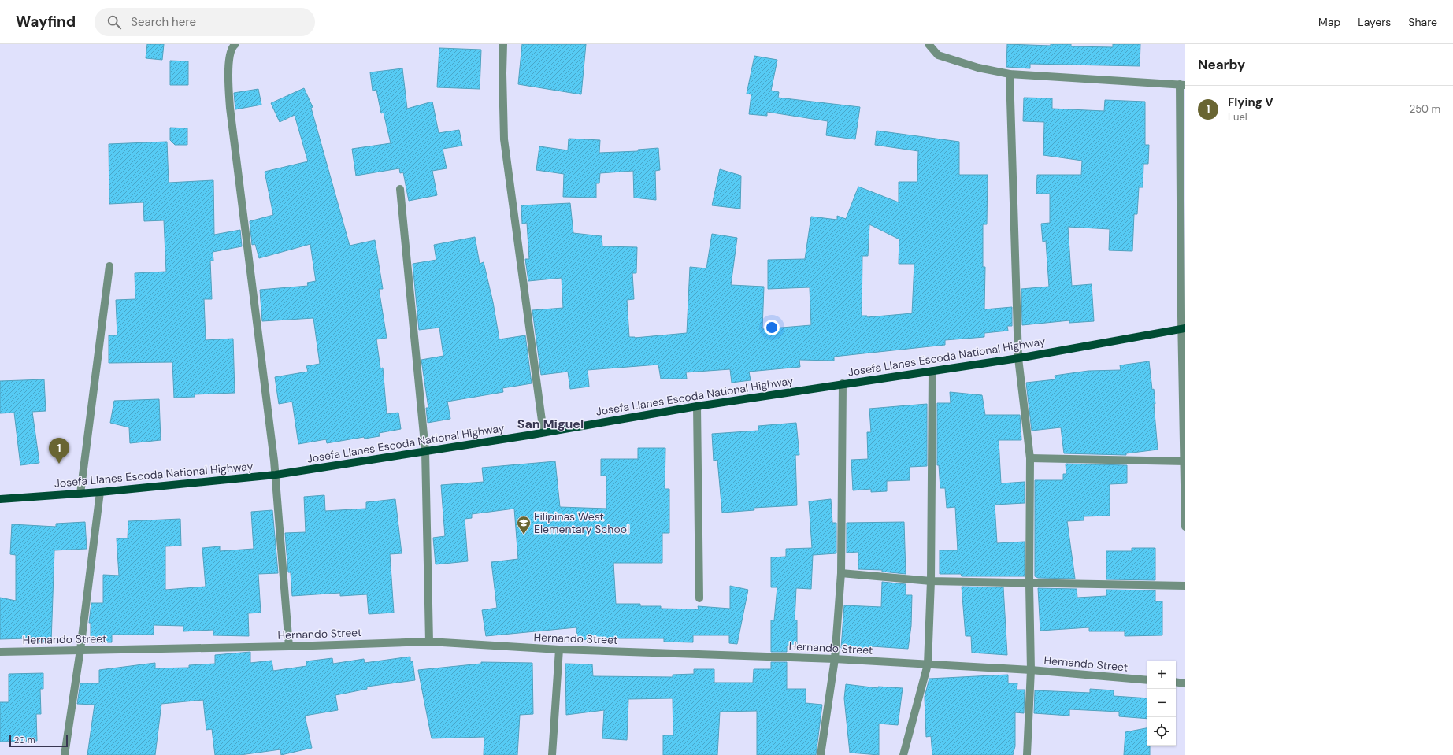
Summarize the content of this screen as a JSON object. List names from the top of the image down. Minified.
{"streets":{"main road":["Josefa Llanes Escoda National Highway"],"street":["Hernando Street"]},"districts":["San Miguel"],"places":{"school or university":["Filipinas West Elementary School"]},"scale_bar":"20 m","page":{"header":"Wayfind","search":"Search here","nav":["Map","Layers","Share"],"heading":"Nearby","list":[{"mark":"1","name":"Flying V","note":"Fuel","value":"250 m"}],"pins":"1","map_buttons":["+","−"],"scale":"20 m"}}
